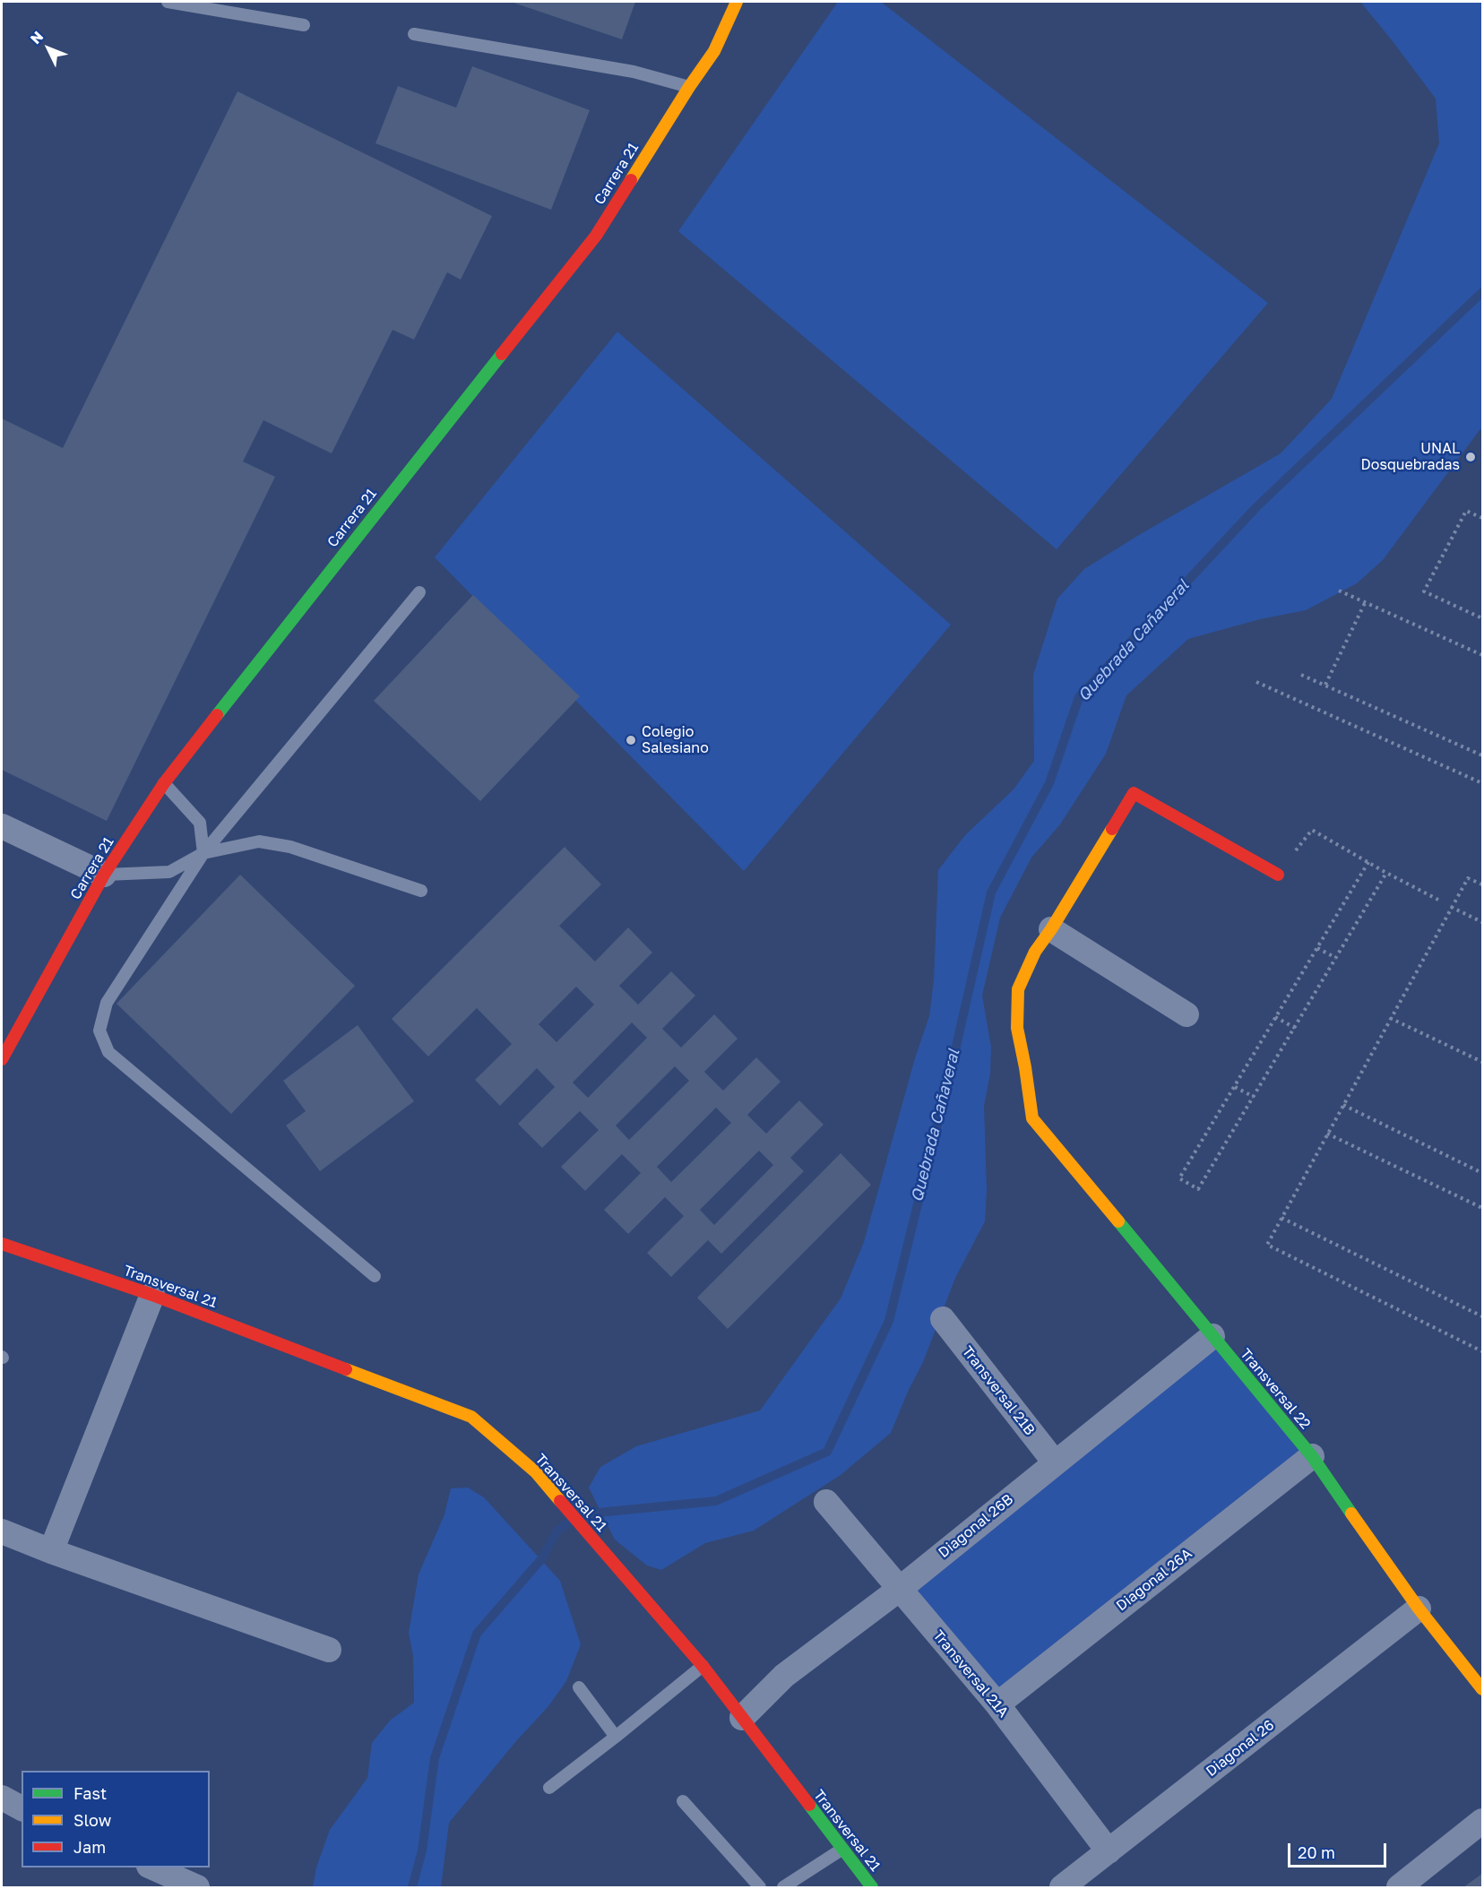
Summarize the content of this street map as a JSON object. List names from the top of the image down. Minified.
{"streets":{"street":["Carrera 21","Transversal 21","Transversal 22","Transversal 21B","Diagonal 26B","Diagonal 26A","Transversal 21A","Diagonal 26"]},"crossings":[["Transversal 21","Diagonal 26B"],["Transversal 22","Diagonal 26B"],["Transversal 22","Diagonal 26A"],["Transversal 22","Diagonal 26"],["Transversal 21B","Diagonal 26B"],["Diagonal 26B","Transversal 21A"],["Diagonal 26A","Transversal 21A"],["Transversal 21A","Diagonal 26"]],"water":["Quebrada Cañaveral"],"places":["UNAL Dosquebradas","Colegio Salesiano"],"legend":["Fast","Slow","Jam"],"scale_bar":"20 m","north":"top left"}
